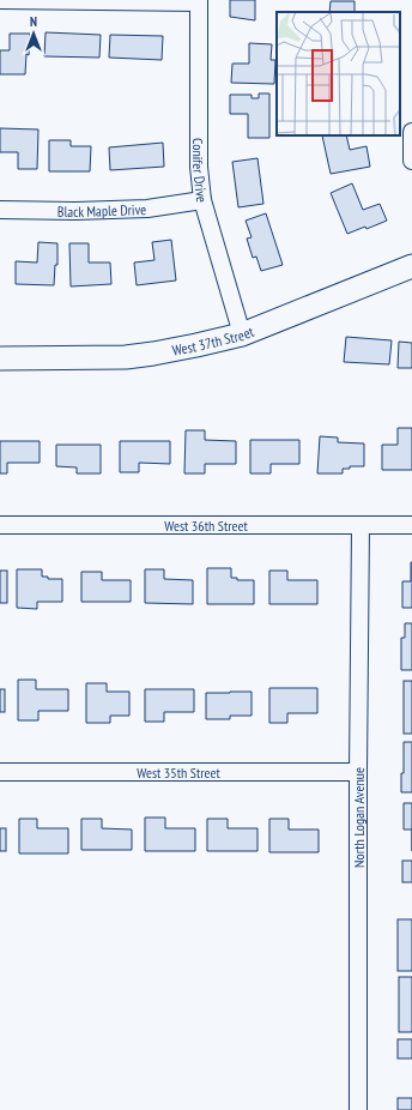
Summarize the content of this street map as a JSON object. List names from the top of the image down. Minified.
{"streets":{"street":["Conifer Drive","Black Maple Drive","West 37th Street","West 36th Street","West 35th Street","North Logan Avenue"]},"crossings":[["Conifer Drive","Black Maple Drive"],["Conifer Drive","West 37th Street"],["West 36th Street","North Logan Avenue"],["West 35th Street","North Logan Avenue"]],"north":"top"}
